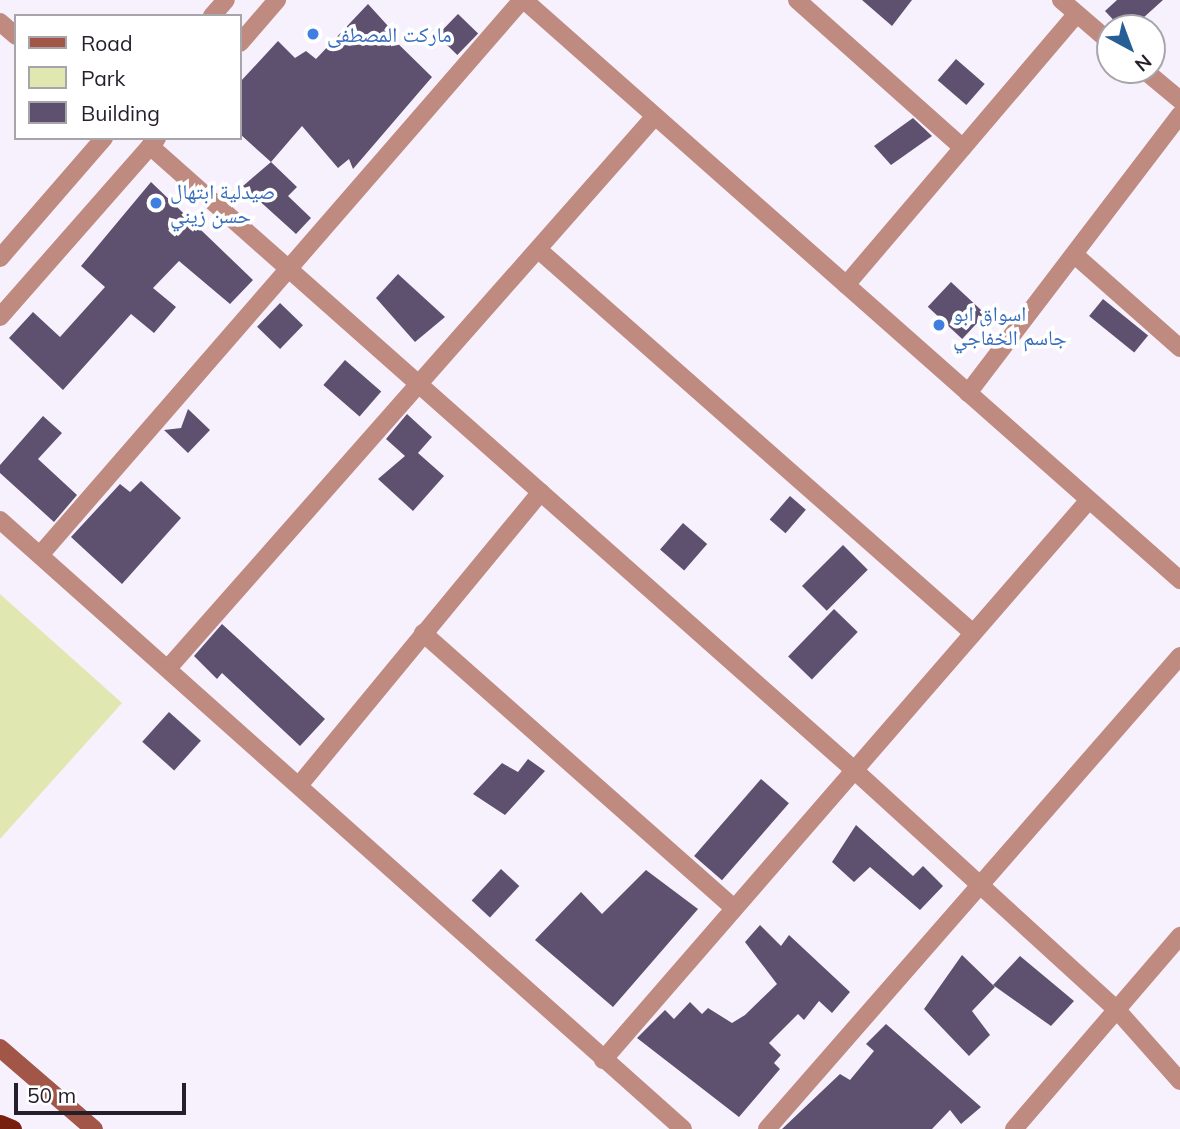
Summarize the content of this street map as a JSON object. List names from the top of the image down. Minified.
{"places":["ماركت المصطفى","صيدلية ابتهال حسن زيني","اسواق ابو جاسم الخفاجي"],"legend":["Road","Park","Building"],"scale_bar":"50 m","north":"bottom right"}
